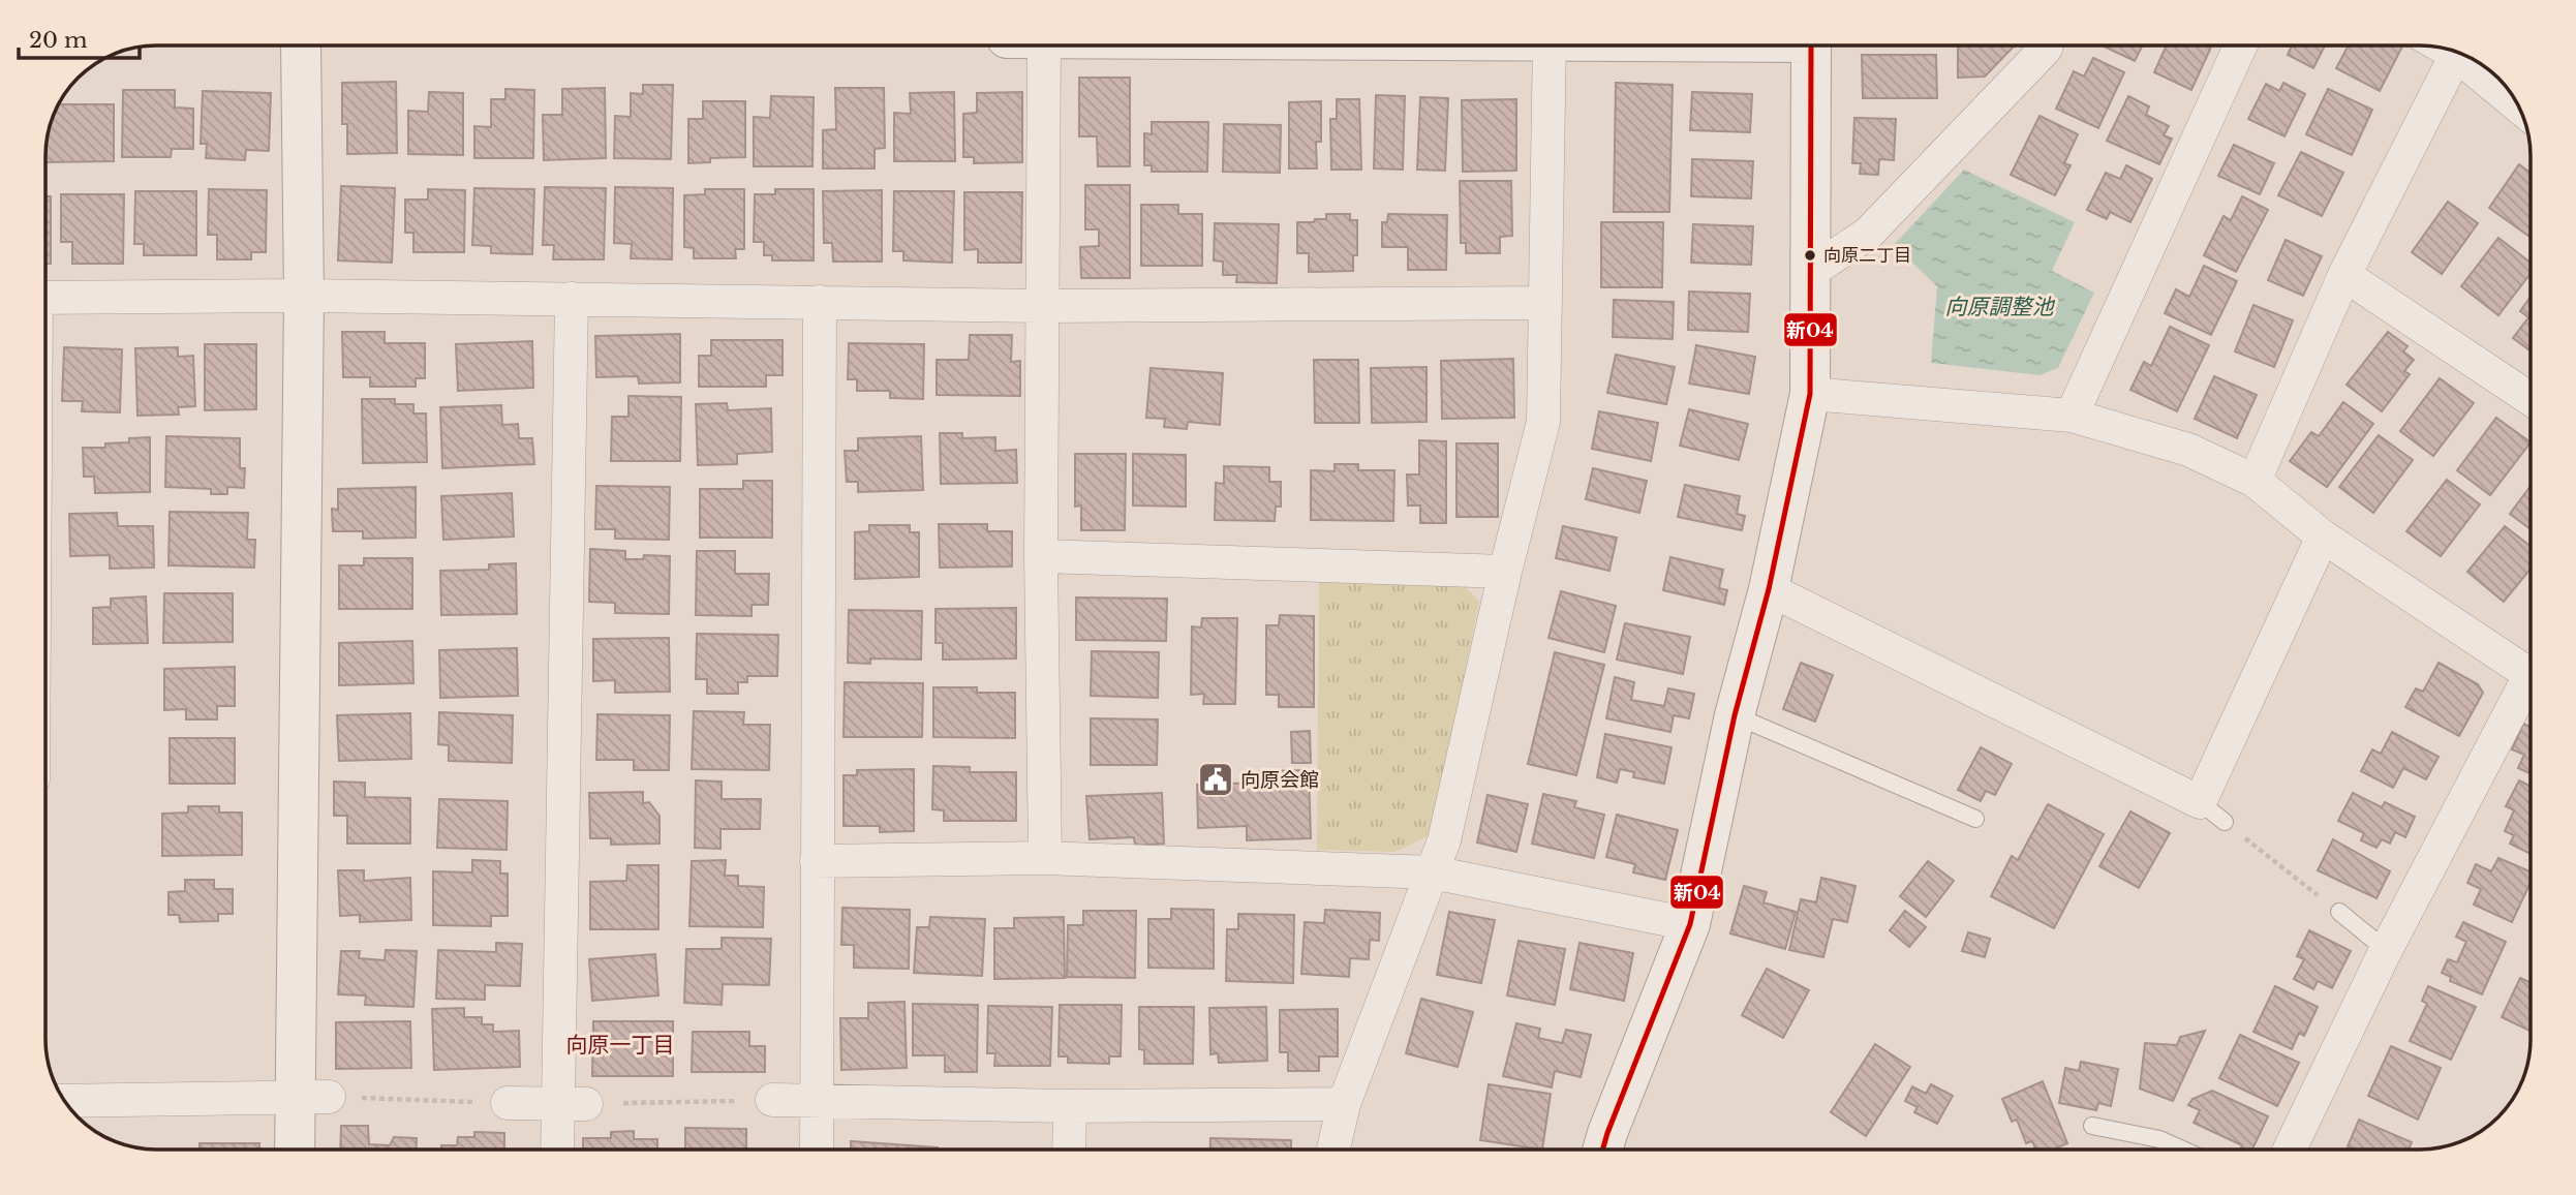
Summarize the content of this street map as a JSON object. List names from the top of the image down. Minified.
{"districts":["向原一丁目"],"water":["向原調整池"],"places":{"other":["向原二丁目"],"public building":["向原会館"]},"lines":["transit line 新04"],"scale_bar":"20 m"}
